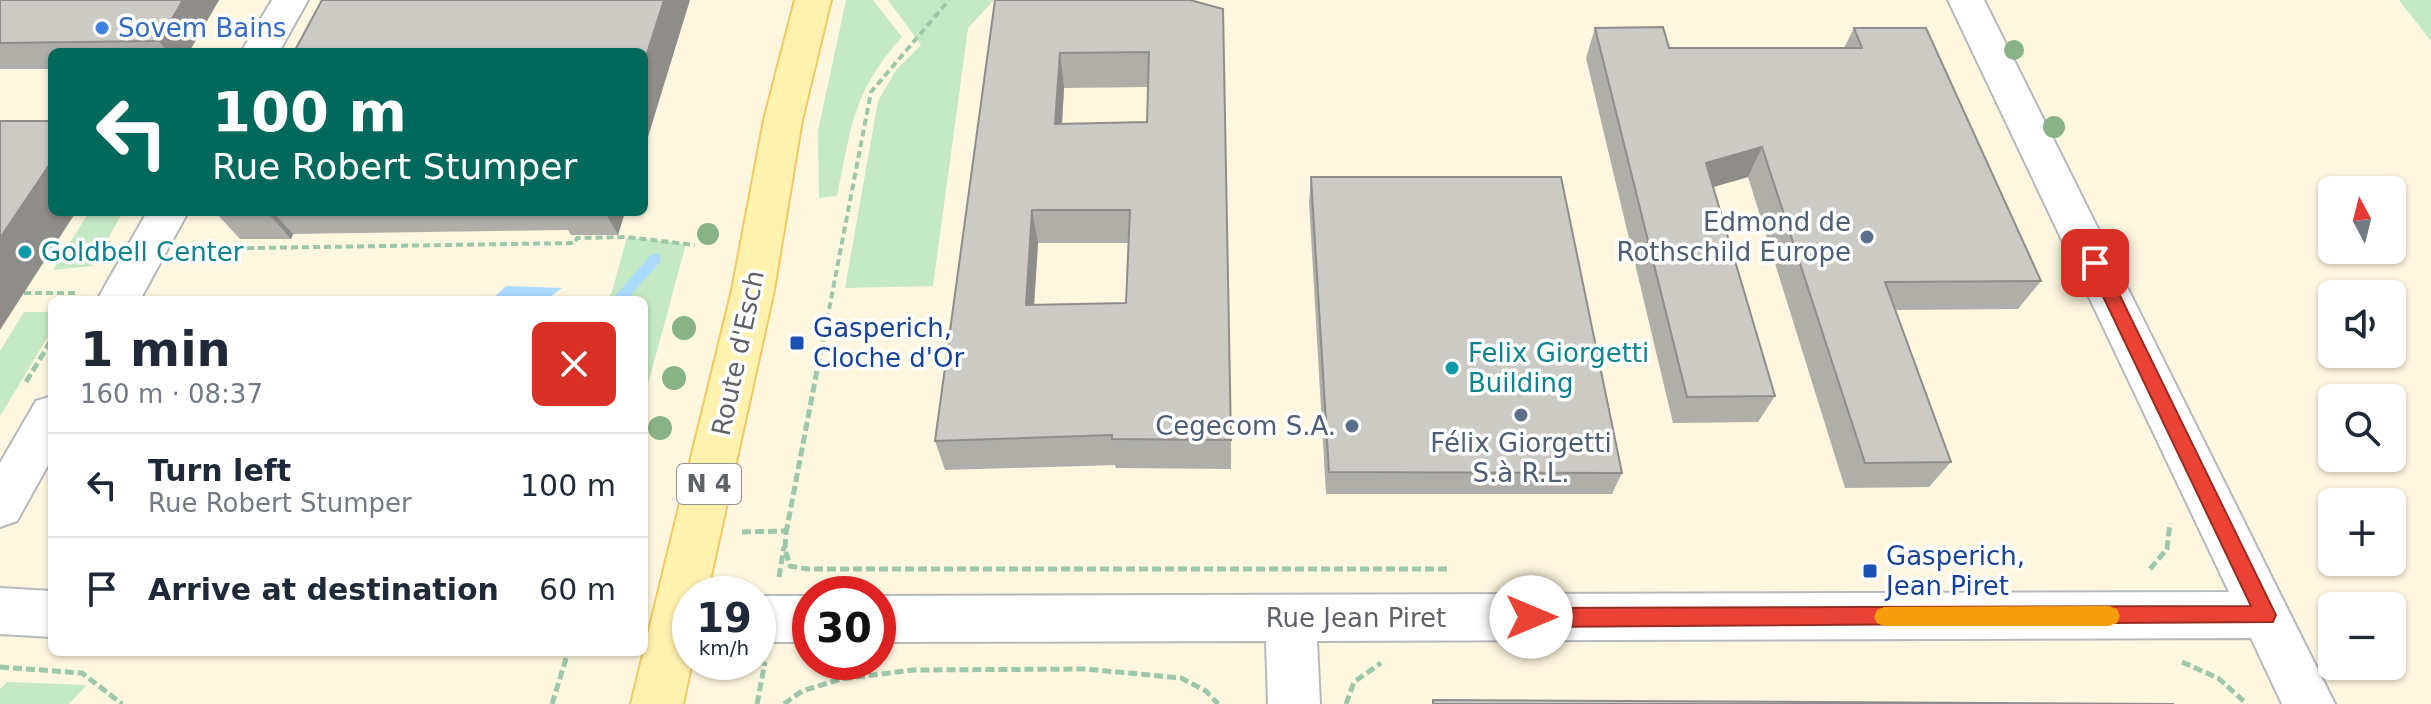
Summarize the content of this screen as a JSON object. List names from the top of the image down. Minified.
{"streets":{"main road":["Route d'Esch","N 4"],"street":["Rue Jean Piret"]},"places":{"other":["Sovem Bains","Edmond de Rothschild Europe","Goldbell Center","Felix Giorgetti Building","Félix Giorgetti S.à R.L.","Cegecom S.A."],"transit":["Gasperich, Cloche d'Or","Gasperich, Jean Piret"]},"north":"top","page":{"turn":["100 m","Rue Robert Stumper"],"map_buttons":["+","−"],"heading":["1 min","160 m · 08:37"],"list":[{"name":"Turn left","note":"Rue Robert Stumper","value":"100 m"},{"name":"Arrive at destination","value":"60 m"}],"speed":"19 km/h","limit":"30"}}
